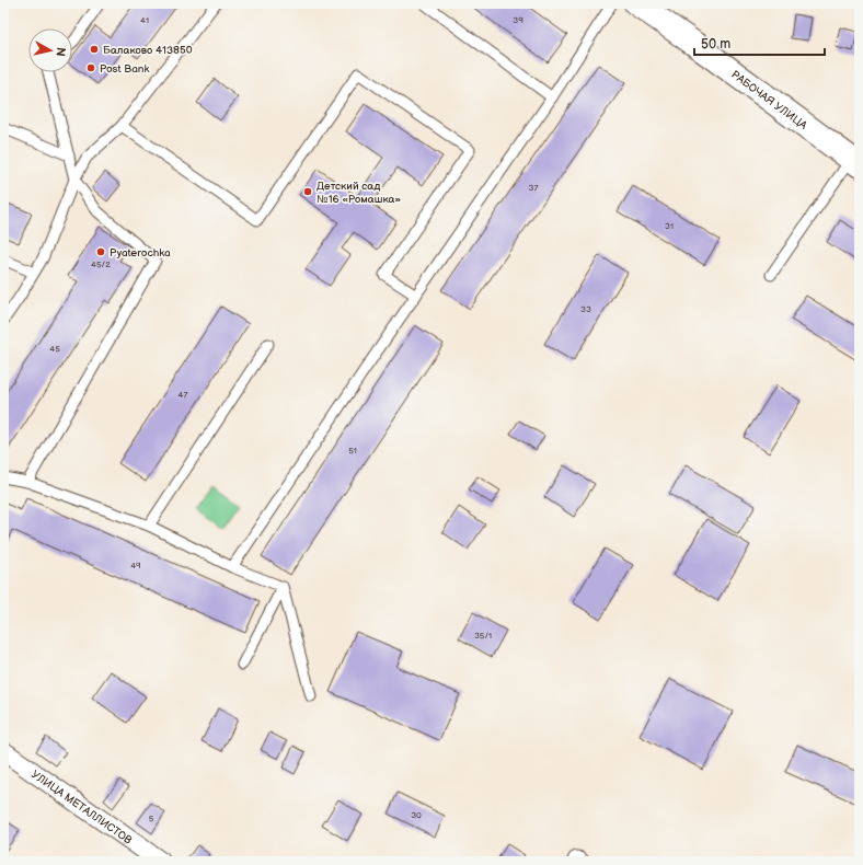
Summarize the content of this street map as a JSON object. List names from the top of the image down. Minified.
{"streets":{"street":["РАБОЧАЯ УЛИЦА","УЛИЦА МЕТАЛЛИСТОВ"]},"places":["Балаково 413850","Post Bank","Детский сад №16 «Ромашка»","Pyaterochka"],"house_numbers":["41","39","37","31","45/2","33","45","47","51","49","35/1","30","5"],"scale_bar":"50 m","north":"right"}
